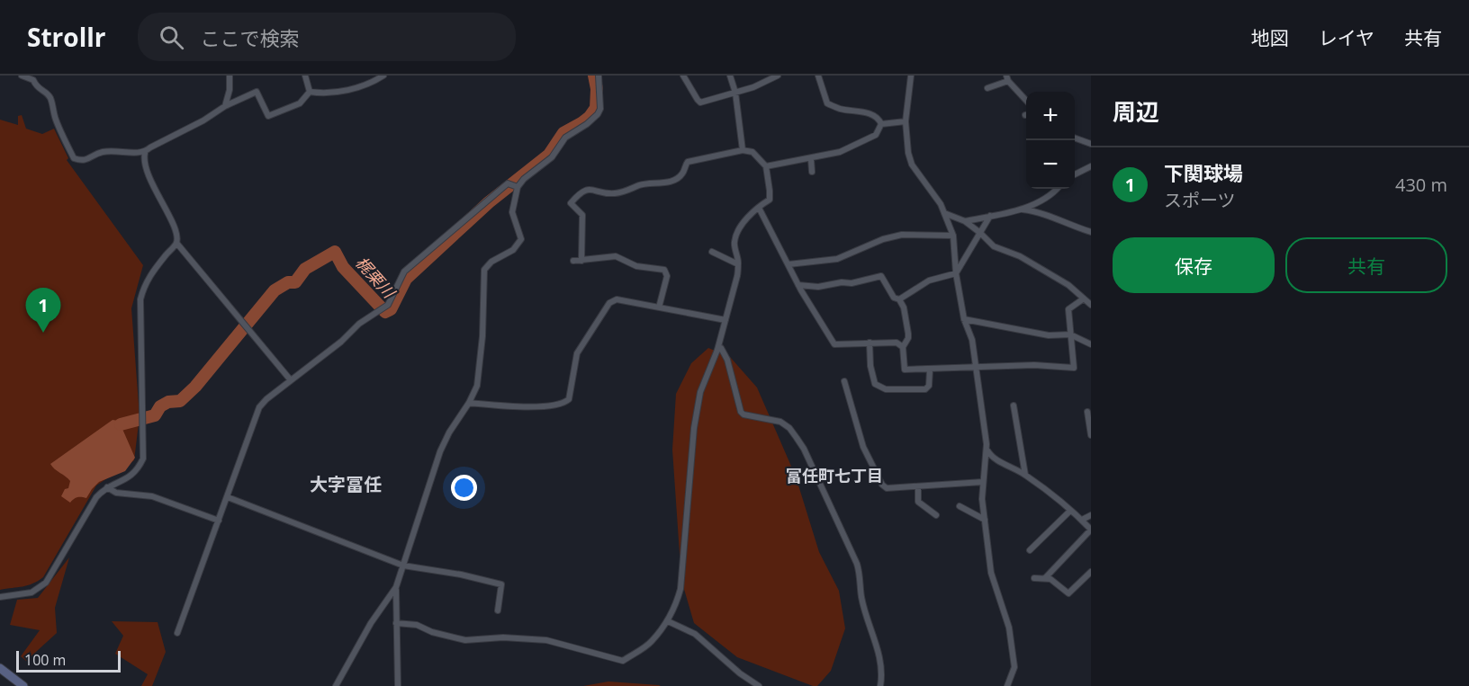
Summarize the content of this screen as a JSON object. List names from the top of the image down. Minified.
{"districts":["富任町七丁目","大字冨任"],"water":["梶栗川"],"scale_bar":"100 m","page":{"header":"Strollr","search":"ここで検索","nav":["地図","レイヤ","共有"],"heading":"周辺","map_buttons":["+","−"],"list":[{"mark":"1","name":"下関球場","note":"スポーツ","value":"430 m"}],"buttons":["保存","共有"],"pins":"1","scale":"100 m"}}
